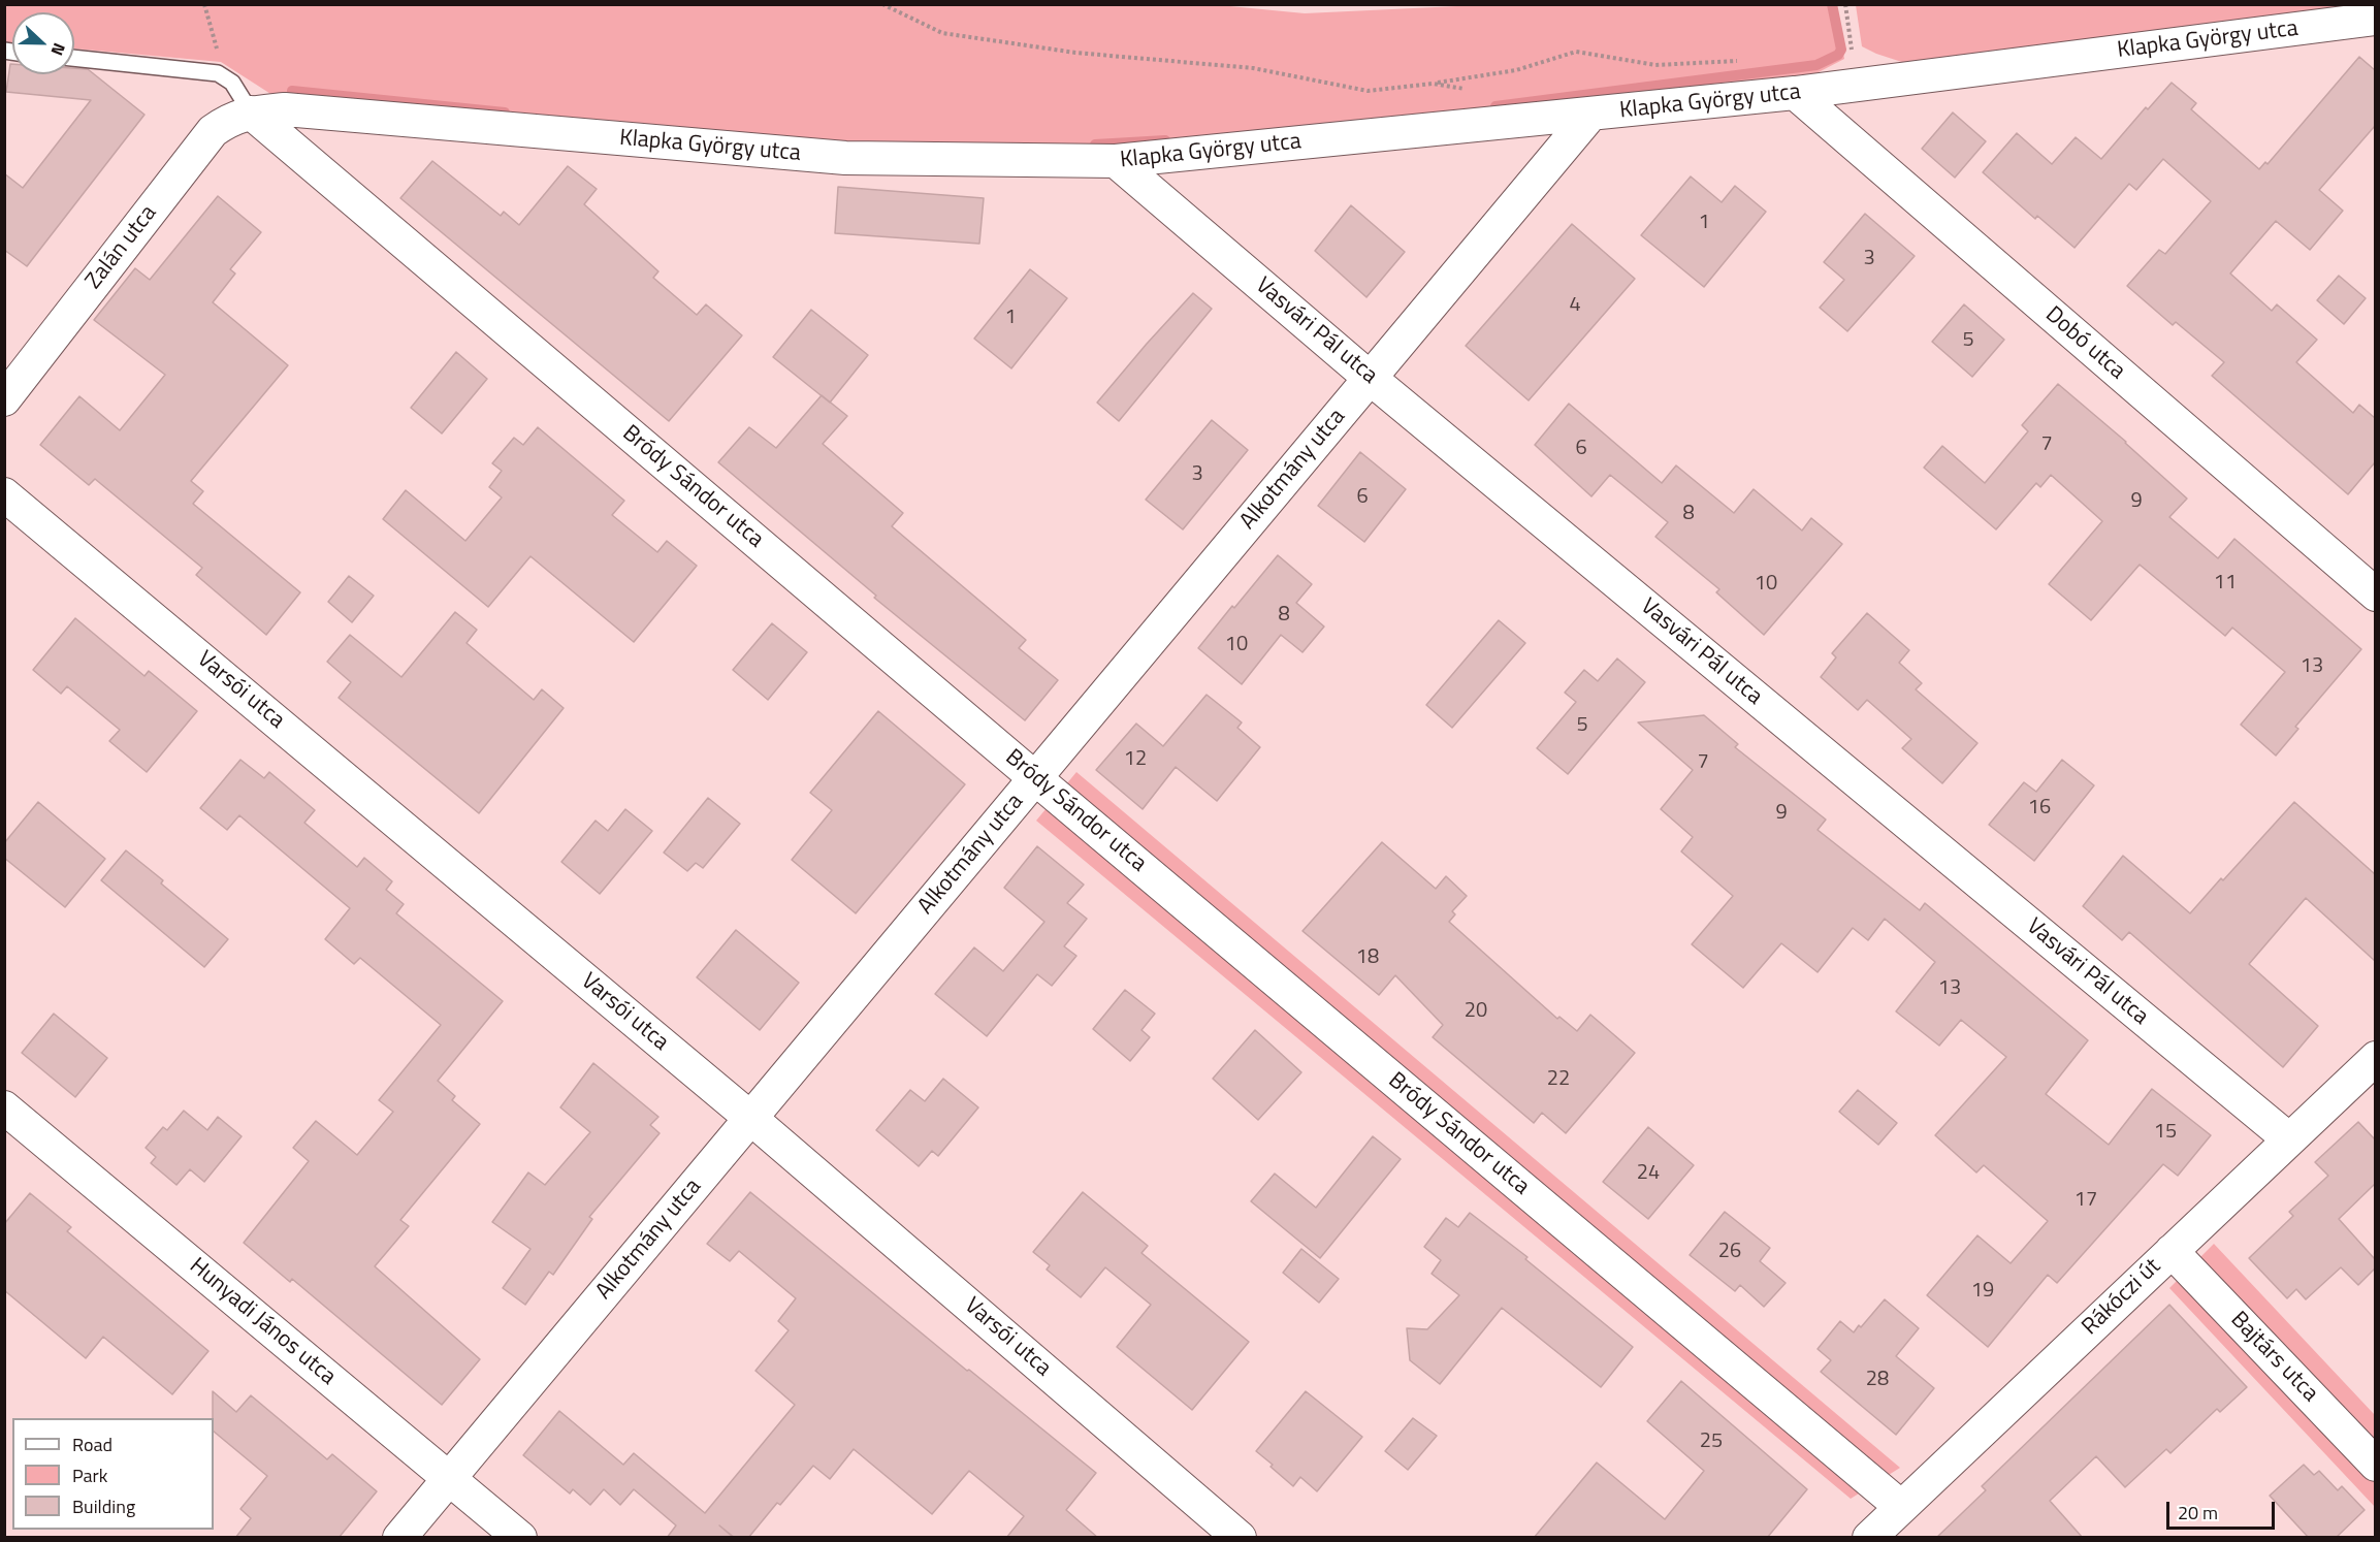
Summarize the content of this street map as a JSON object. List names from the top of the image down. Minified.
{"streets":{"street":["Klapka György utca","Zalán utca","Vasvári Pál utca","Dobó utca","Alkotmány utca","Bródy Sándor utca","Varsói utca","Rákóczi út","Hunyadi János utca","Bajtárs utca"]},"crossings":[["Klapka György utca","Zalán utca"],["Klapka György utca","Vasvári Pál utca"],["Klapka György utca","Dobó utca"],["Klapka György utca","Alkotmány utca"],["Klapka György utca","Bródy Sándor utca"],["Zalán utca","Bródy Sándor utca"],["Vasvári Pál utca","Alkotmány utca"],["Vasvári Pál utca","Rákóczi út"],["Alkotmány utca","Bródy Sándor utca"],["Alkotmány utca","Varsói utca"],["Alkotmány utca","Hunyadi János utca"],["Bródy Sándor utca","Rákóczi út"],["Rákóczi út","Bajtárs utca"]],"house_numbers":["1","3","4","1","5","7","6","3","6","9","8","11","10","8","10","13","5","12","7","16","9","18","13","20","22","15","24","17","26","19","28","25"],"legend":["Road","Park","Building"],"scale_bar":"20 m","north":"right"}
